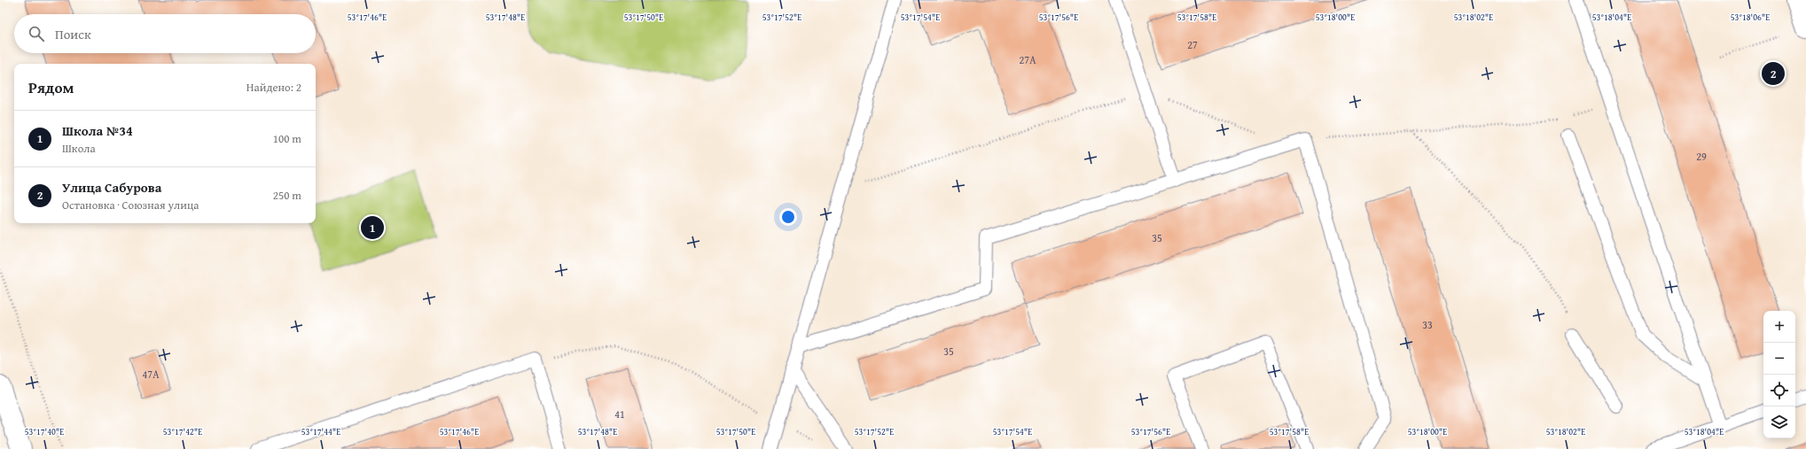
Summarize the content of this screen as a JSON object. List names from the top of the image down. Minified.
{"house_numbers":["27","27А","29","35","33","35","47А","41"],"page":{"search":"Поиск","pins":["2","1"],"heading":["Рядом","Найдено: 2"],"list":[{"mark":"1","name":"Школа №34","note":"Школа","value":"100 m"},{"mark":"2","name":"Улица Сабурова","note":"Остановка · Союзная улица","value":"250 m"}],"map_buttons":["+","−"]},"coordinates":["53°17'56\"E","53°17'58\"E","53°17'46\"E","53°17'48\"E","53°17'50\"E","53°17'52\"E","53°17'54\"E","53°18'00\"E","53°18'02\"E","53°18'04\"E","53°18'06\"E","53°17'40\"E","53°17'42\"E","53°17'44\"E"]}
